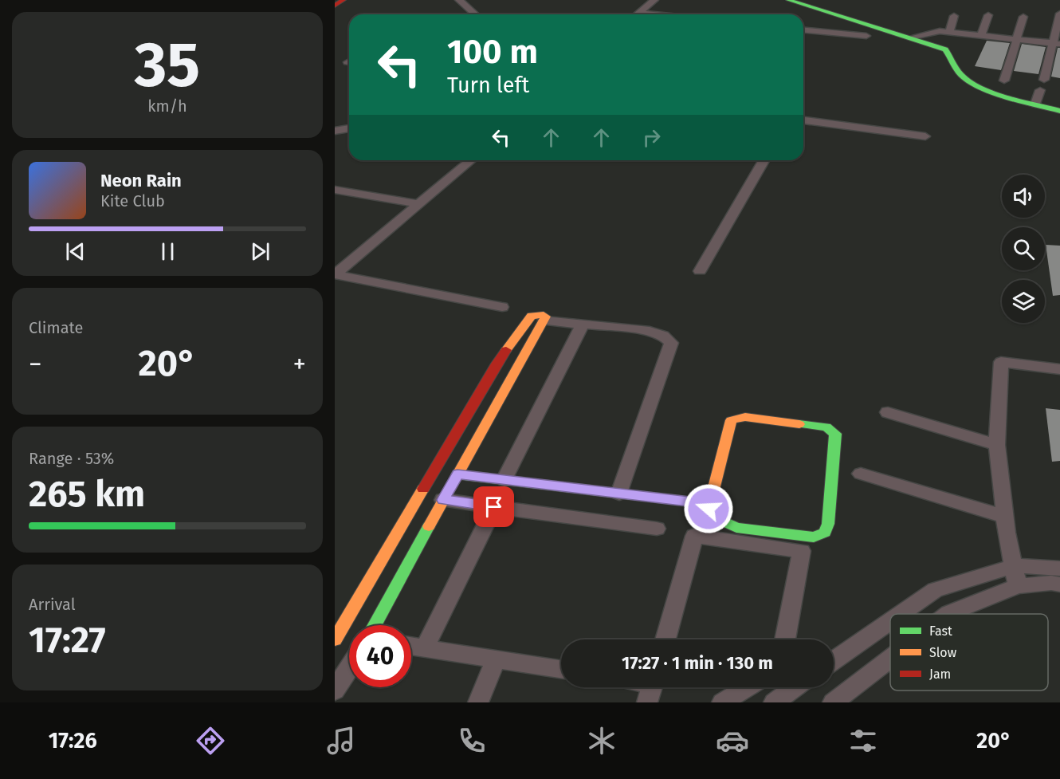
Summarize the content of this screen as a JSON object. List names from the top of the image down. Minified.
{"legend":["Fast","Slow","Jam"],"page":{"tile":[["35","km/h"],"Climate",["Range · 53%","265 km"],["Arrival","17:27"]],"turn":["100 m","Turn left"],"song":["Neon Rain","Kite Club"],"heat":["−","20°","+"],"limit":"40","trip":"17:27 · 1 min · 130 m","tabs":["17:26","20°"]}}
